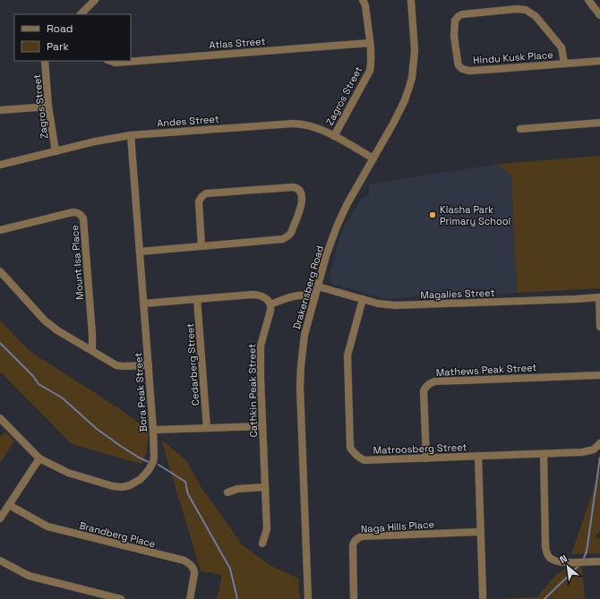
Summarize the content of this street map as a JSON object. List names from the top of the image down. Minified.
{"streets":{"street":["Atlas Street","Hindu Kusk Place","Zagros Street","Andes Street","Mount Isa Place","Drakensberg Road","Magalies Street","Cedarberg Street","Mathews Peak Street","Cathkin Peak Street","Bora Peak Street","Matroosberg Street","Naga Hills Place","Brandberg Place"]},"crossings":[["Atlas Street","Zagros Street"],["Zagros Street","Andes Street"],["Andes Street","Drakensberg Road"],["Andes Street","Bora Peak Street"],["Drakensberg Road","Magalies Street"],["Magalies Street","Matroosberg Street"],["Mathews Peak Street","Matroosberg Street"]],"places":["Kiasha Park Primary School"],"legend":["Road","Park"],"north":"top left"}
